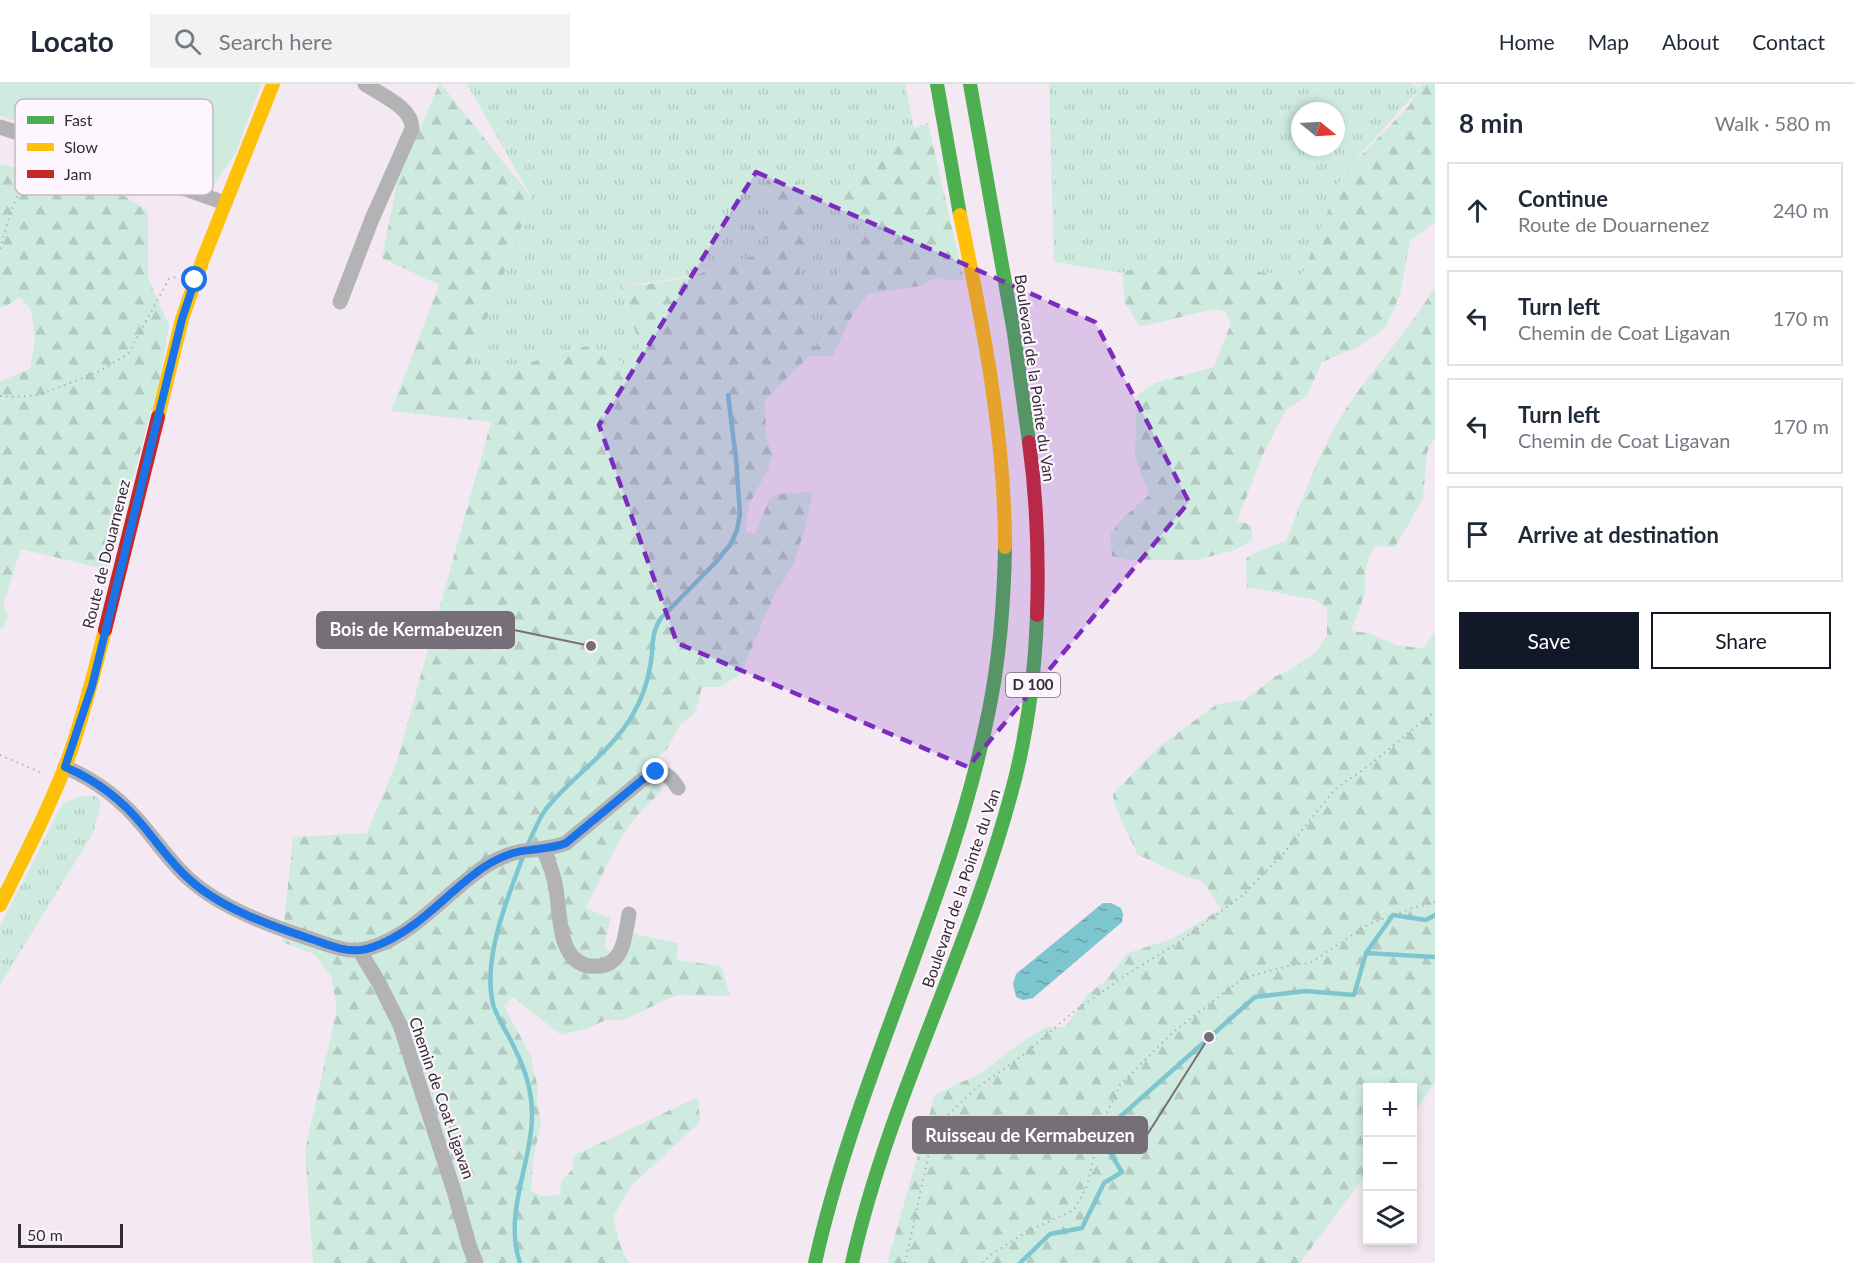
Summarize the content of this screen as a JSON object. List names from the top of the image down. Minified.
{"streets":{"main road":["Boulevard de la Pointe du Van","Route de Douarnenez","D 100"],"street":["Chemin de Coat Ligavan"]},"places":["Bois de Kermabeuzen","Ruisseau de Kermabeuzen"],"legend":["Fast","Slow","Jam"],"scale_bar":"50 m","north":"right","page":{"header":"Locato","search":"Search here","nav":["Home","Map","About","Contact"],"heading":["8 min","Walk · 580 m"],"list":[["Continue","Route de Douarnenez","240 m"],["Turn left","Chemin de Coat Ligavan","170 m"],["Turn left","Chemin de Coat Ligavan","170 m"],"Arrive at destination"],"buttons":["Save","Share"],"map_buttons":["+","−"],"scale":"50 m"}}
